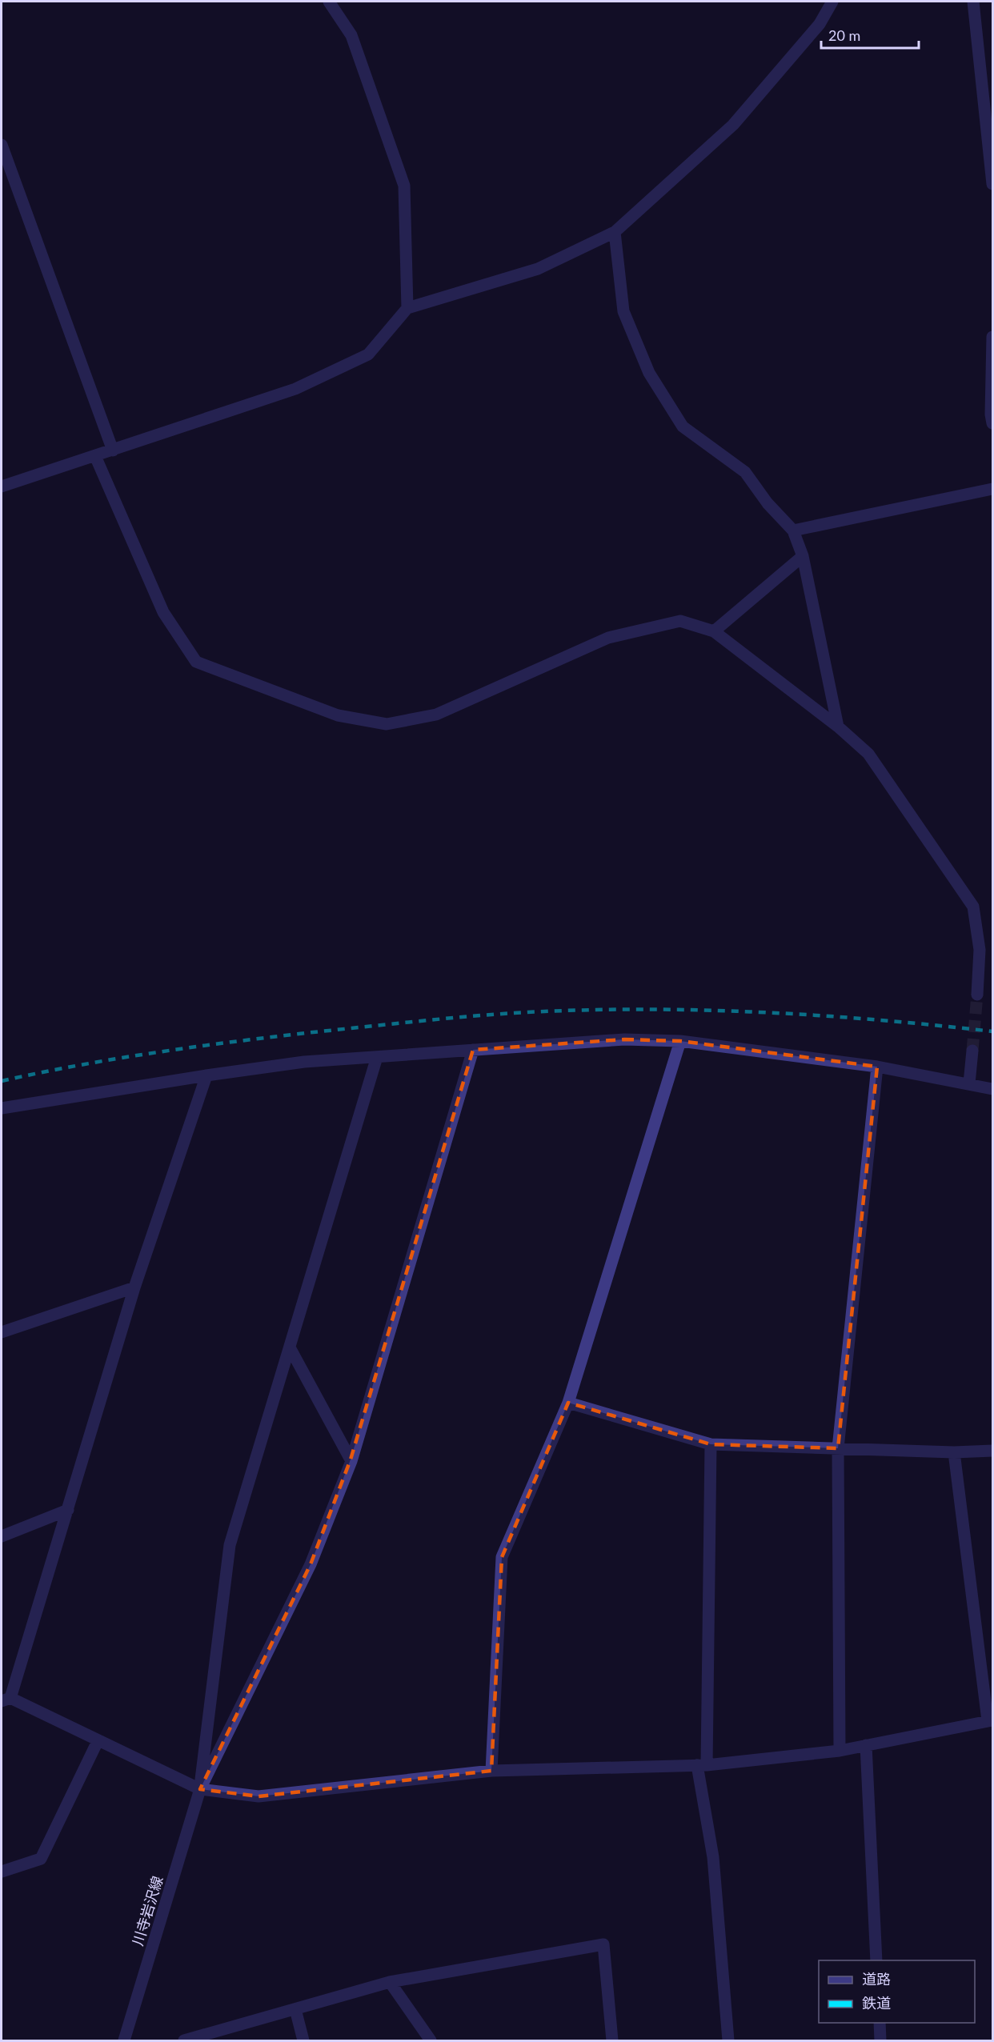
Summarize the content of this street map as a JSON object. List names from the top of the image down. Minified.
{"streets":{"street":["川寺岩沢線"]},"legend":["道路","鉄道"],"scale_bar":"20 m"}
